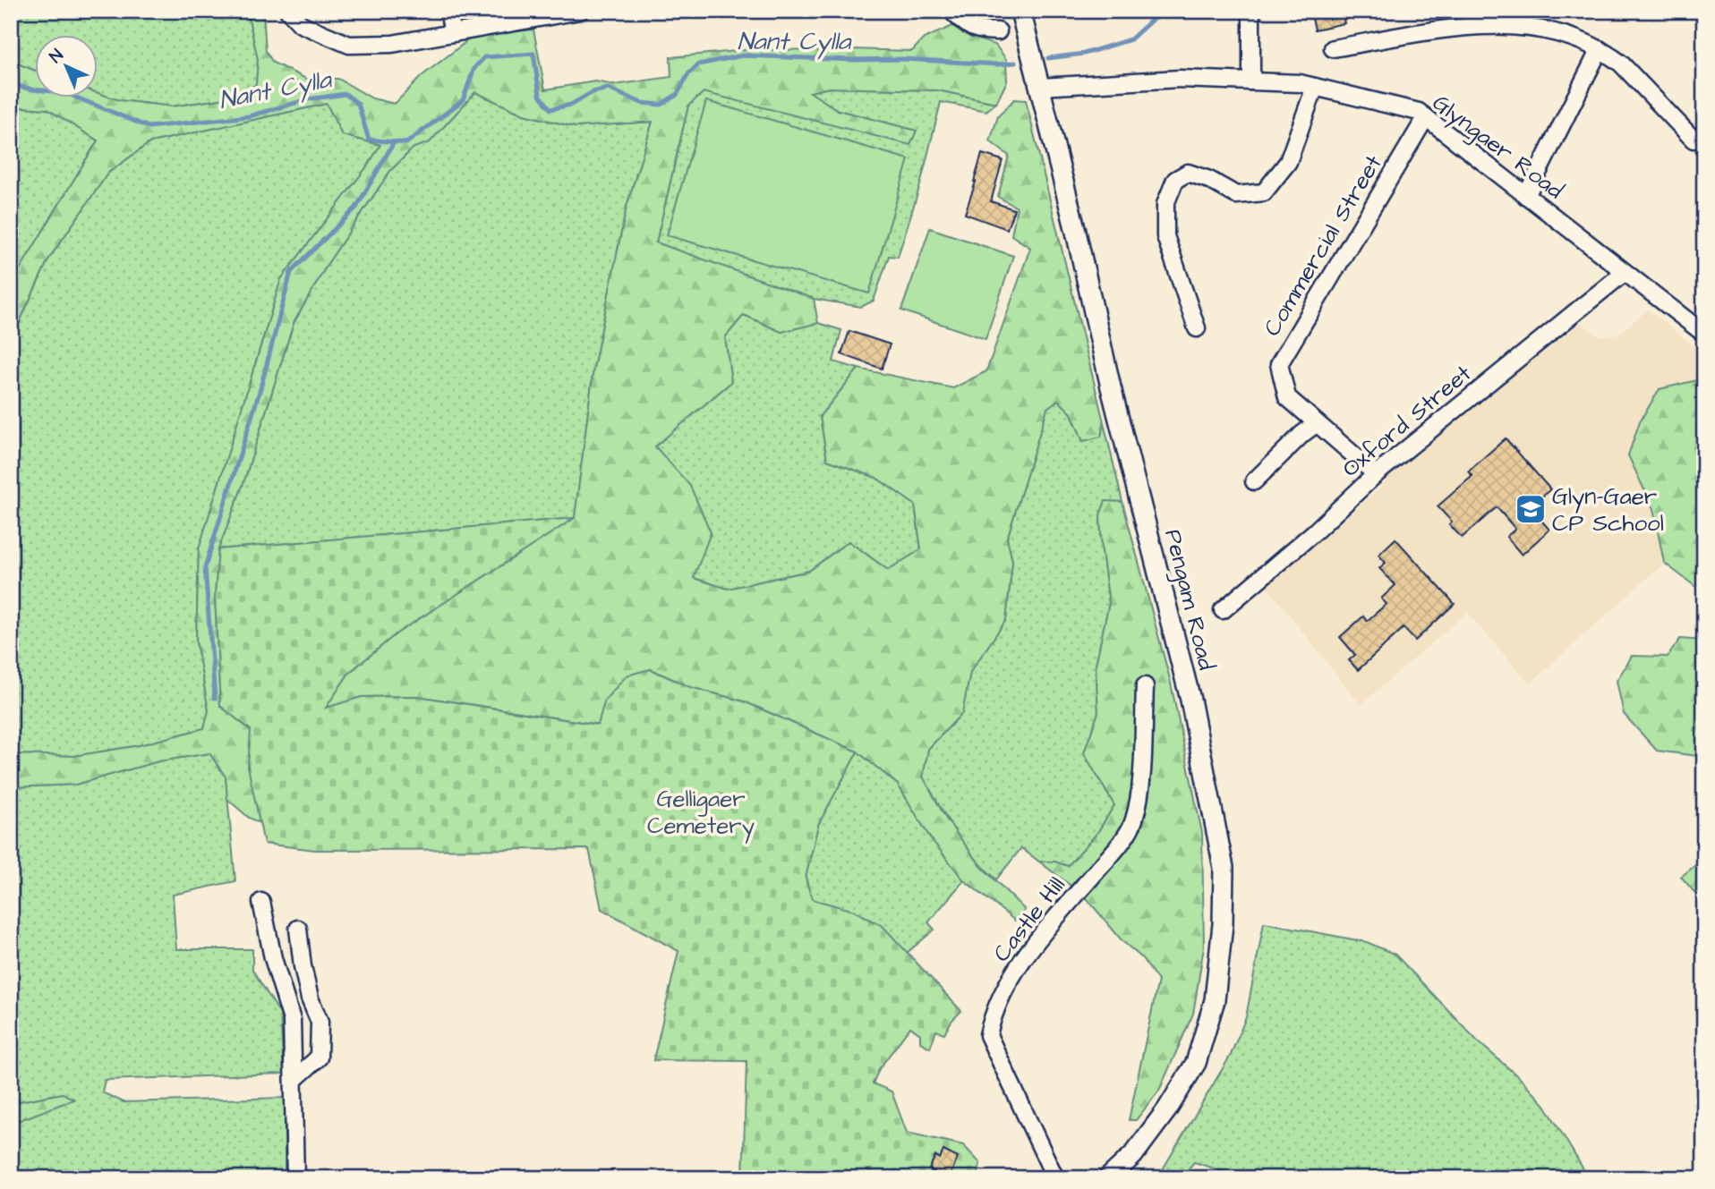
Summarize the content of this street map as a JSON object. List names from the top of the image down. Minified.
{"streets":{"main road":["Pengam Road"],"street":["Glyngaer Road","Commercial Street","Oxford Street","Castle Hill"]},"crossings":[["Glyngaer Road","Commercial Street"],["Glyngaer Road","Oxford Street"],["Glyngaer Road","Pengam Road"],["Commercial Street","Oxford Street"]],"water":["Nant Cylla"],"parks":["Gelligaer Cemetery"],"places":{"school or university":["Glyn-Gaer CP School"]},"north":"top left"}
